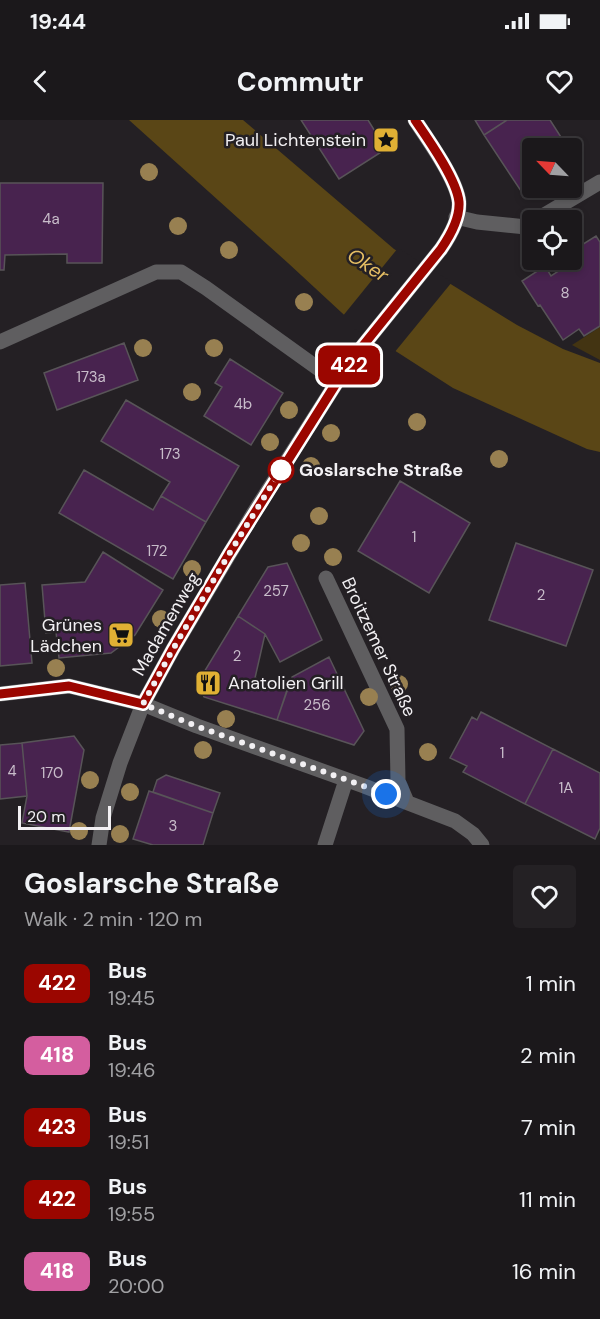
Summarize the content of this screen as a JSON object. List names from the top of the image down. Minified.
{"streets":{"street":["Madamenweg","Broitzemer Straße"]},"water":["Oker"],"places":{"place":["Paul Lichtenstein"],"other":["Goslarsche Straße"],"supermarket":["Grünes Lädchen"],"restaurant":["Anatolien Grill"]},"lines":["bus line 422"],"house_numbers":["4a","8","173a","4b","173","1","172","257","2","2","256","1","4","170","1A","3"],"scale_bar":"20 m","north":"top left","page":{"status":"19:44","header":"Commutr","on_map":"422","scale":"20 m","heading":["Goslarsche Straße","Walk · 2 min · 120 m"],"list":[{"mark":"422","name":"Bus","note":"19:45","value":"1 min"},{"mark":"418","name":"Bus","note":"19:46","value":"2 min"},{"mark":"423","name":"Bus","note":"19:51","value":"7 min"},{"mark":"422","name":"Bus","note":"19:55","value":"11 min"},{"mark":"418","name":"Bus","note":"20:00","value":"16 min"}]}}
